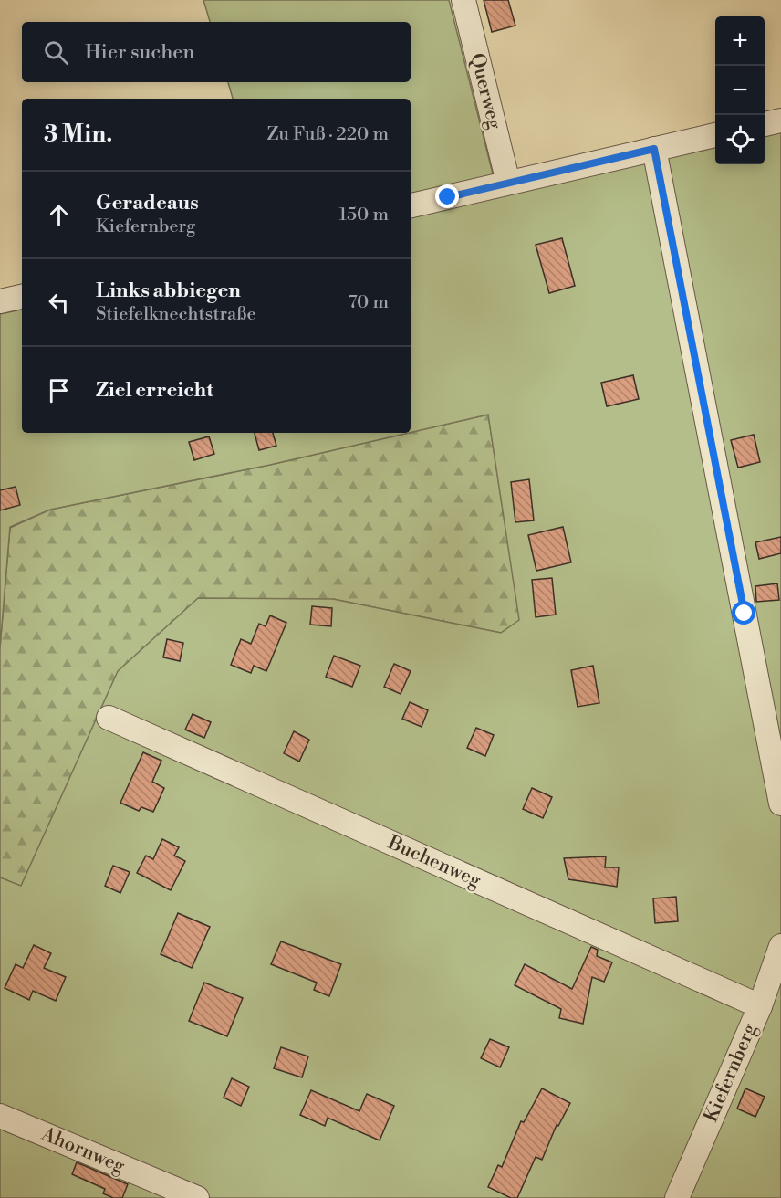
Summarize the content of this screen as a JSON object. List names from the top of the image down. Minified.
{"streets":{"street":["Querweg","Buchenweg","Kiefernberg","Ahornweg"]},"crossings":[["Buchenweg","Kiefernberg"]],"page":{"map_buttons":["+","−"],"search":"Hier suchen","heading":["3 Min.","Zu Fuß · 220 m"],"list":[["Geradeaus","Kiefernberg","150 m"],["Links abbiegen","Stiefelknechtstraße","70 m"],"Ziel erreicht"]}}
